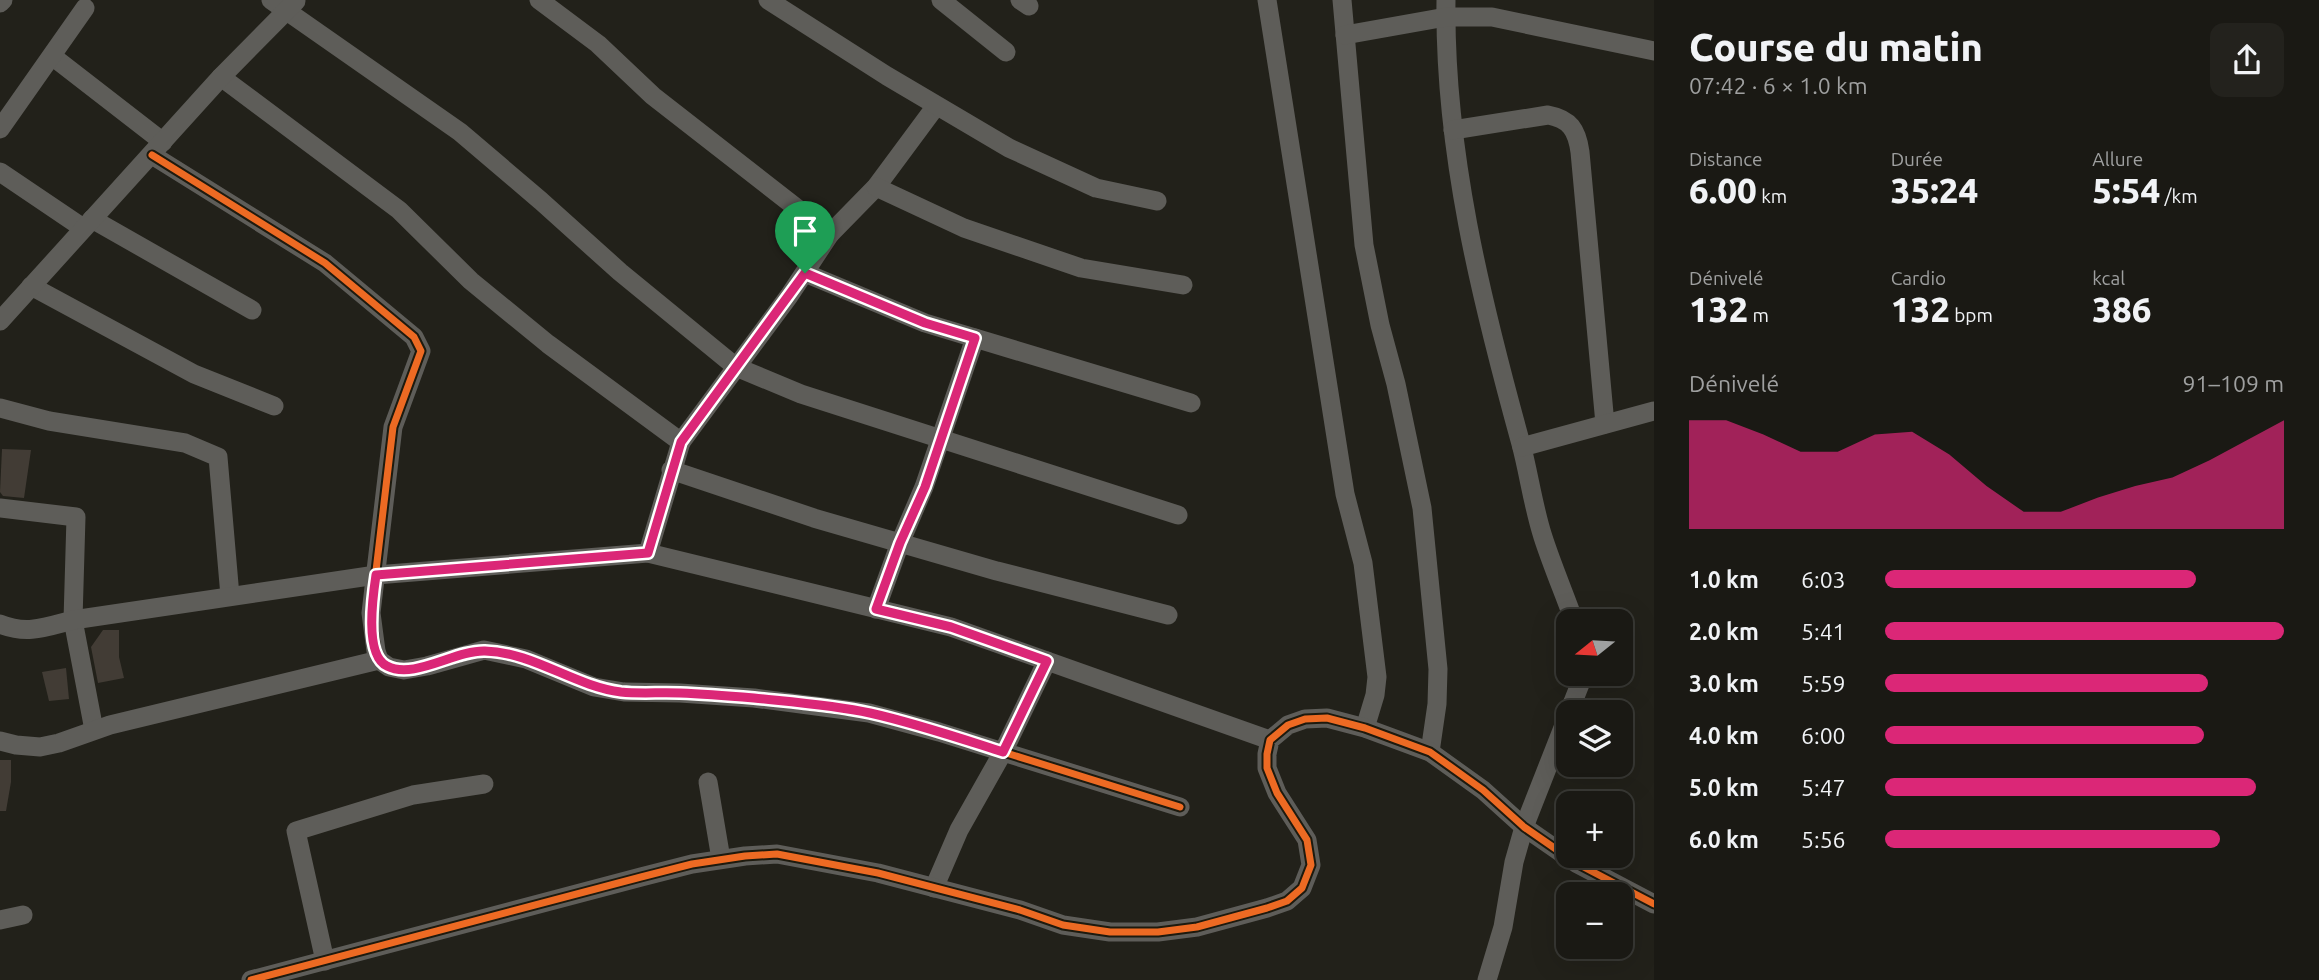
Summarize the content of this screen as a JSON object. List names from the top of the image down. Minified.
{"north":"left","page":{"heading":["Course du matin","07:42 · 6 × 1.0 km"],"stats":[["Distance","6.00 km"],["Durée","35:24"],["Allure","5:54 /km"],["Dénivelé","132 m"],["Cardio","132 bpm"],["kcal","386"]],"chart":["Dénivelé","91–109 m"],"list":[{"name":"1.0 km","note":"6:03"},{"name":"2.0 km","note":"5:41"},{"name":"3.0 km","note":"5:59"},{"name":"4.0 km","note":"6:00"},{"name":"5.0 km","note":"5:47"},{"name":"6.0 km","note":"5:56"}],"map_buttons":["+","−"]}}
